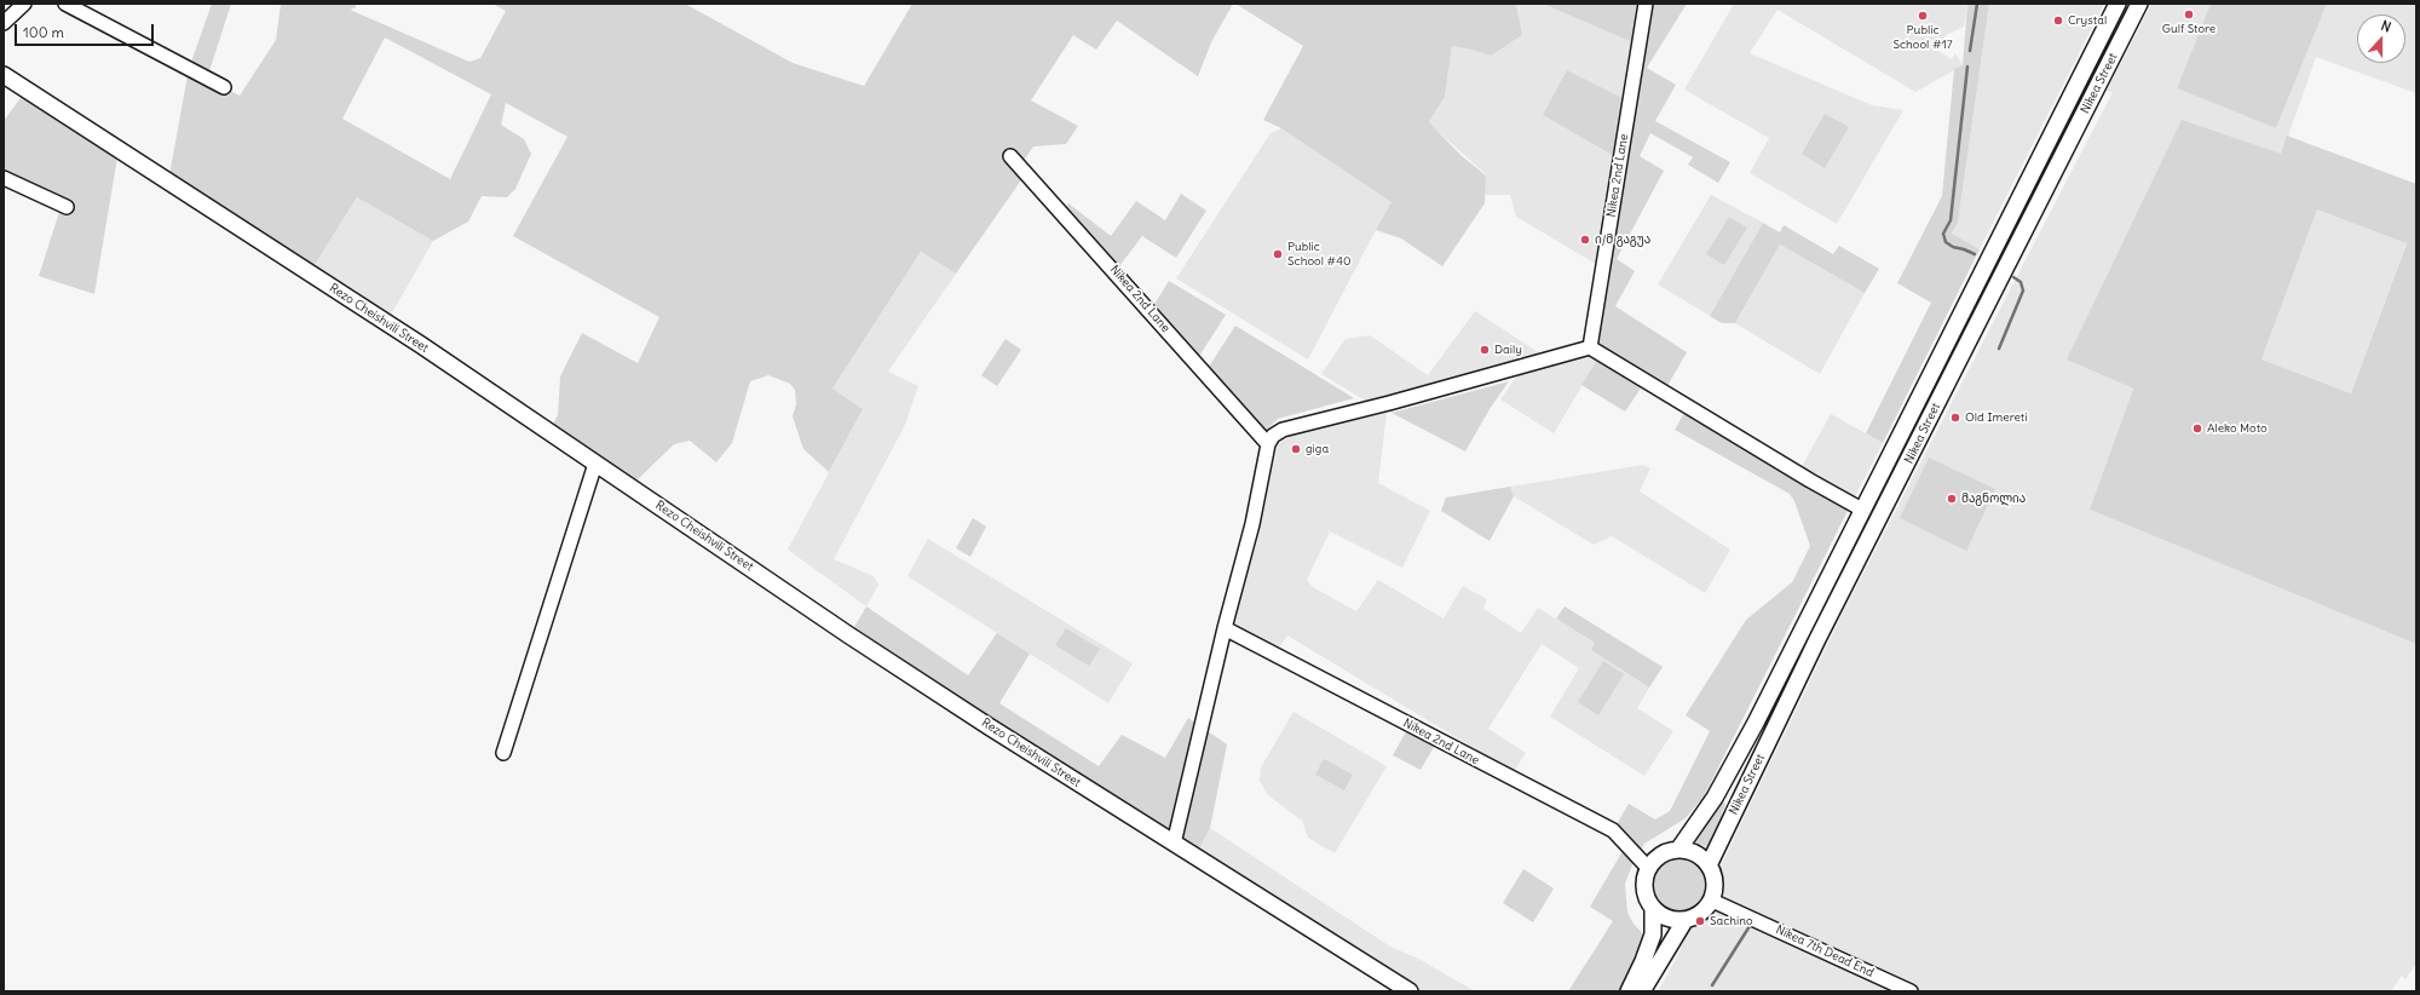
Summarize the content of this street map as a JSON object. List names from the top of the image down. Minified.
{"streets":{"main road":["Nikea Street","Rezo Cheishvili Street"],"street":["Nikea 2nd Lane","Nikea 7th Dead End"]},"crossings":[["Nikea Street","Nikea 2nd Lane"],["Nikea Street","Nikea 7th Dead End"],["Nikea 2nd Lane","Nikea 7th Dead End"]],"places":["Gulf Store","Public School #17","Crystal","ი/მ გაგუა","Public School #40","Daily","Old Imereti","Aleko Moto","giga","მაგნოლია","Sachino"],"scale_bar":"100 m","north":"top"}
